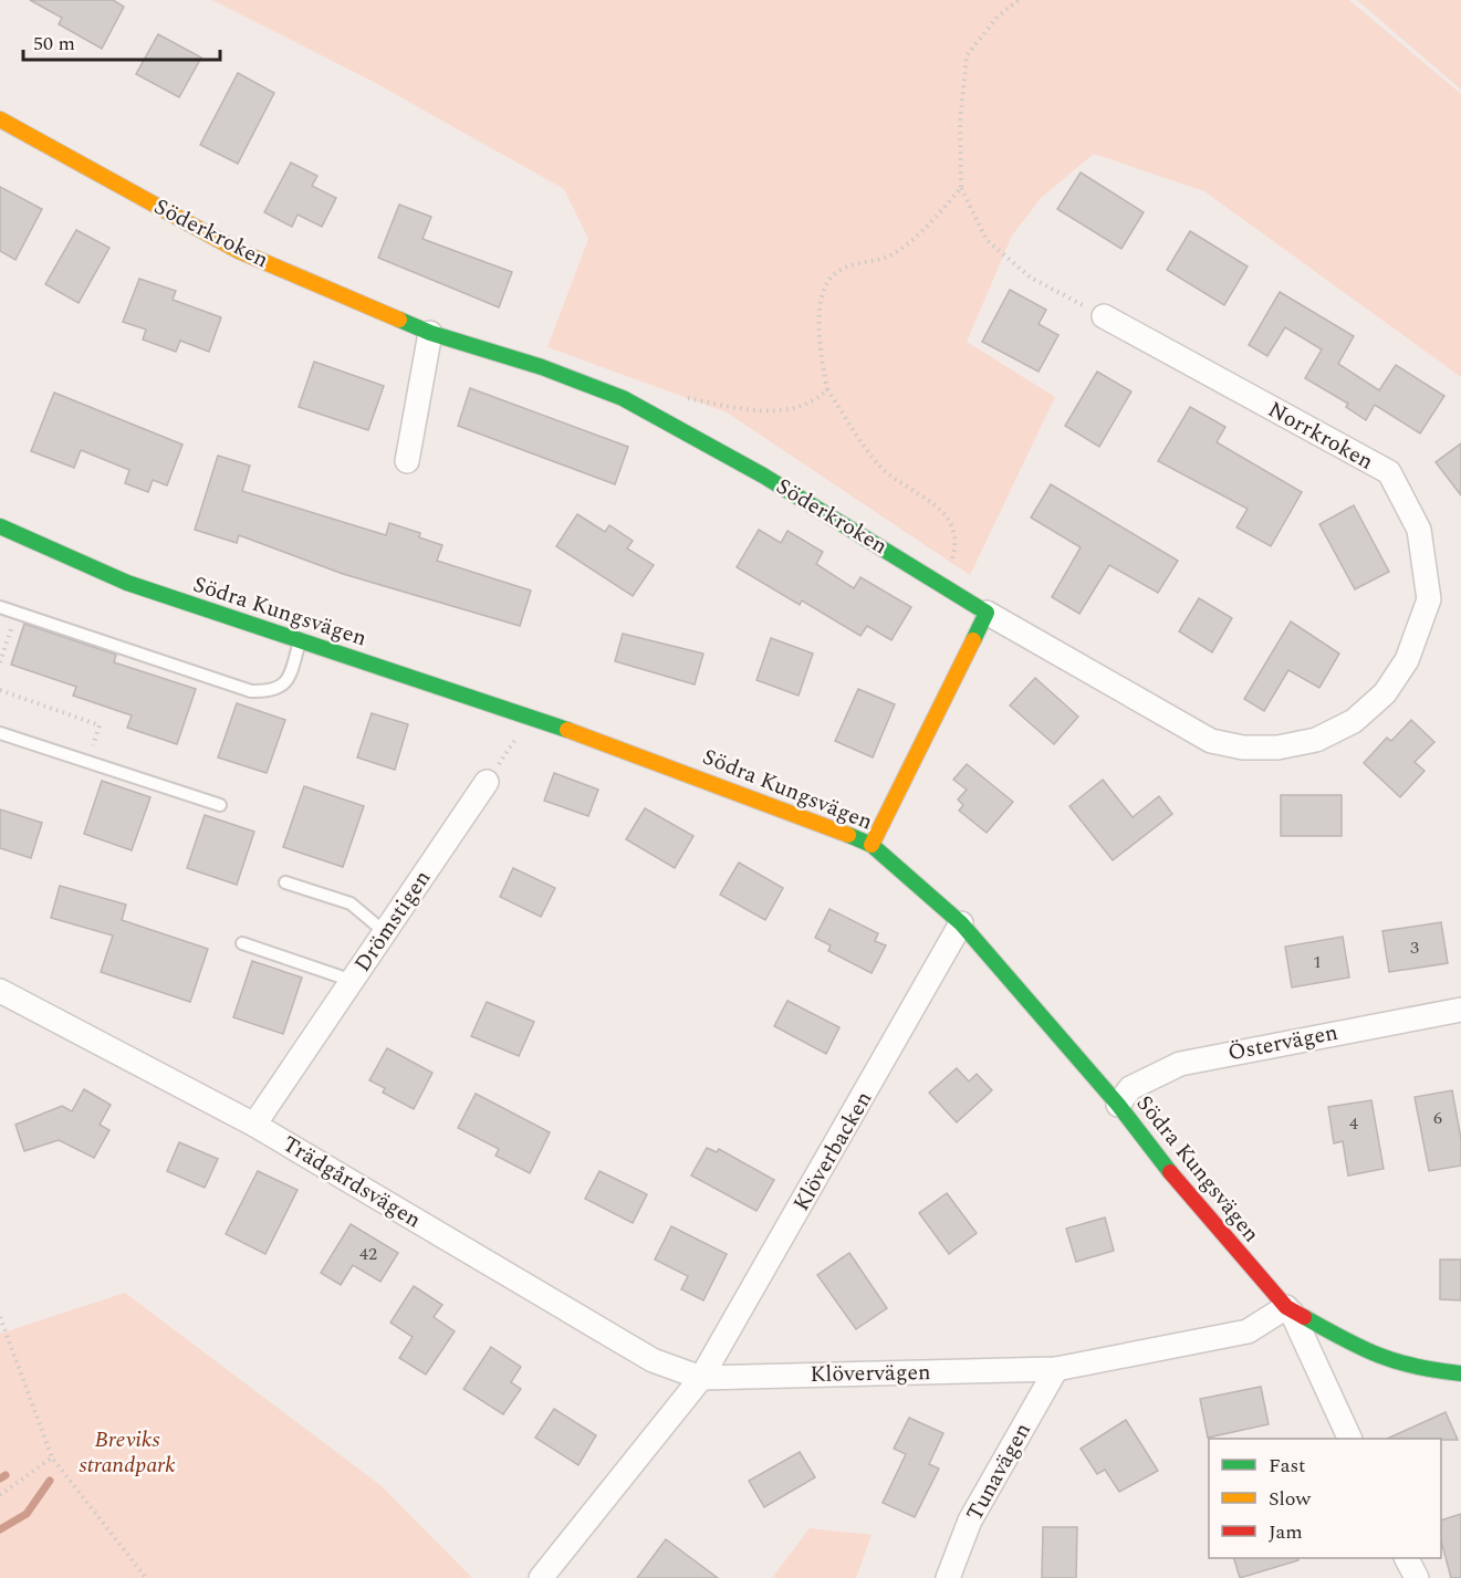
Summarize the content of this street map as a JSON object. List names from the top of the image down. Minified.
{"streets":{"street":["Söderkroken","Norrkroken","Södra Kungsvägen","Drömstigen","Östervägen","Klöverbacken","Trädgårdsvägen","Klövervägen","Tunavägen"]},"crossings":[["Söderkroken","Norrkroken"],["Södra Kungsvägen","Östervägen"],["Södra Kungsvägen","Klöverbacken"],["Södra Kungsvägen","Klövervägen"],["Drömstigen","Trädgårdsvägen"],["Klöverbacken","Trädgårdsvägen"],["Klöverbacken","Klövervägen"],["Trädgårdsvägen","Klövervägen"],["Klövervägen","Tunavägen"]],"parks":["Breviks strandpark"],"house_numbers":["3","1","6","4","42"],"legend":["Fast","Slow","Jam"],"scale_bar":"50 m"}
